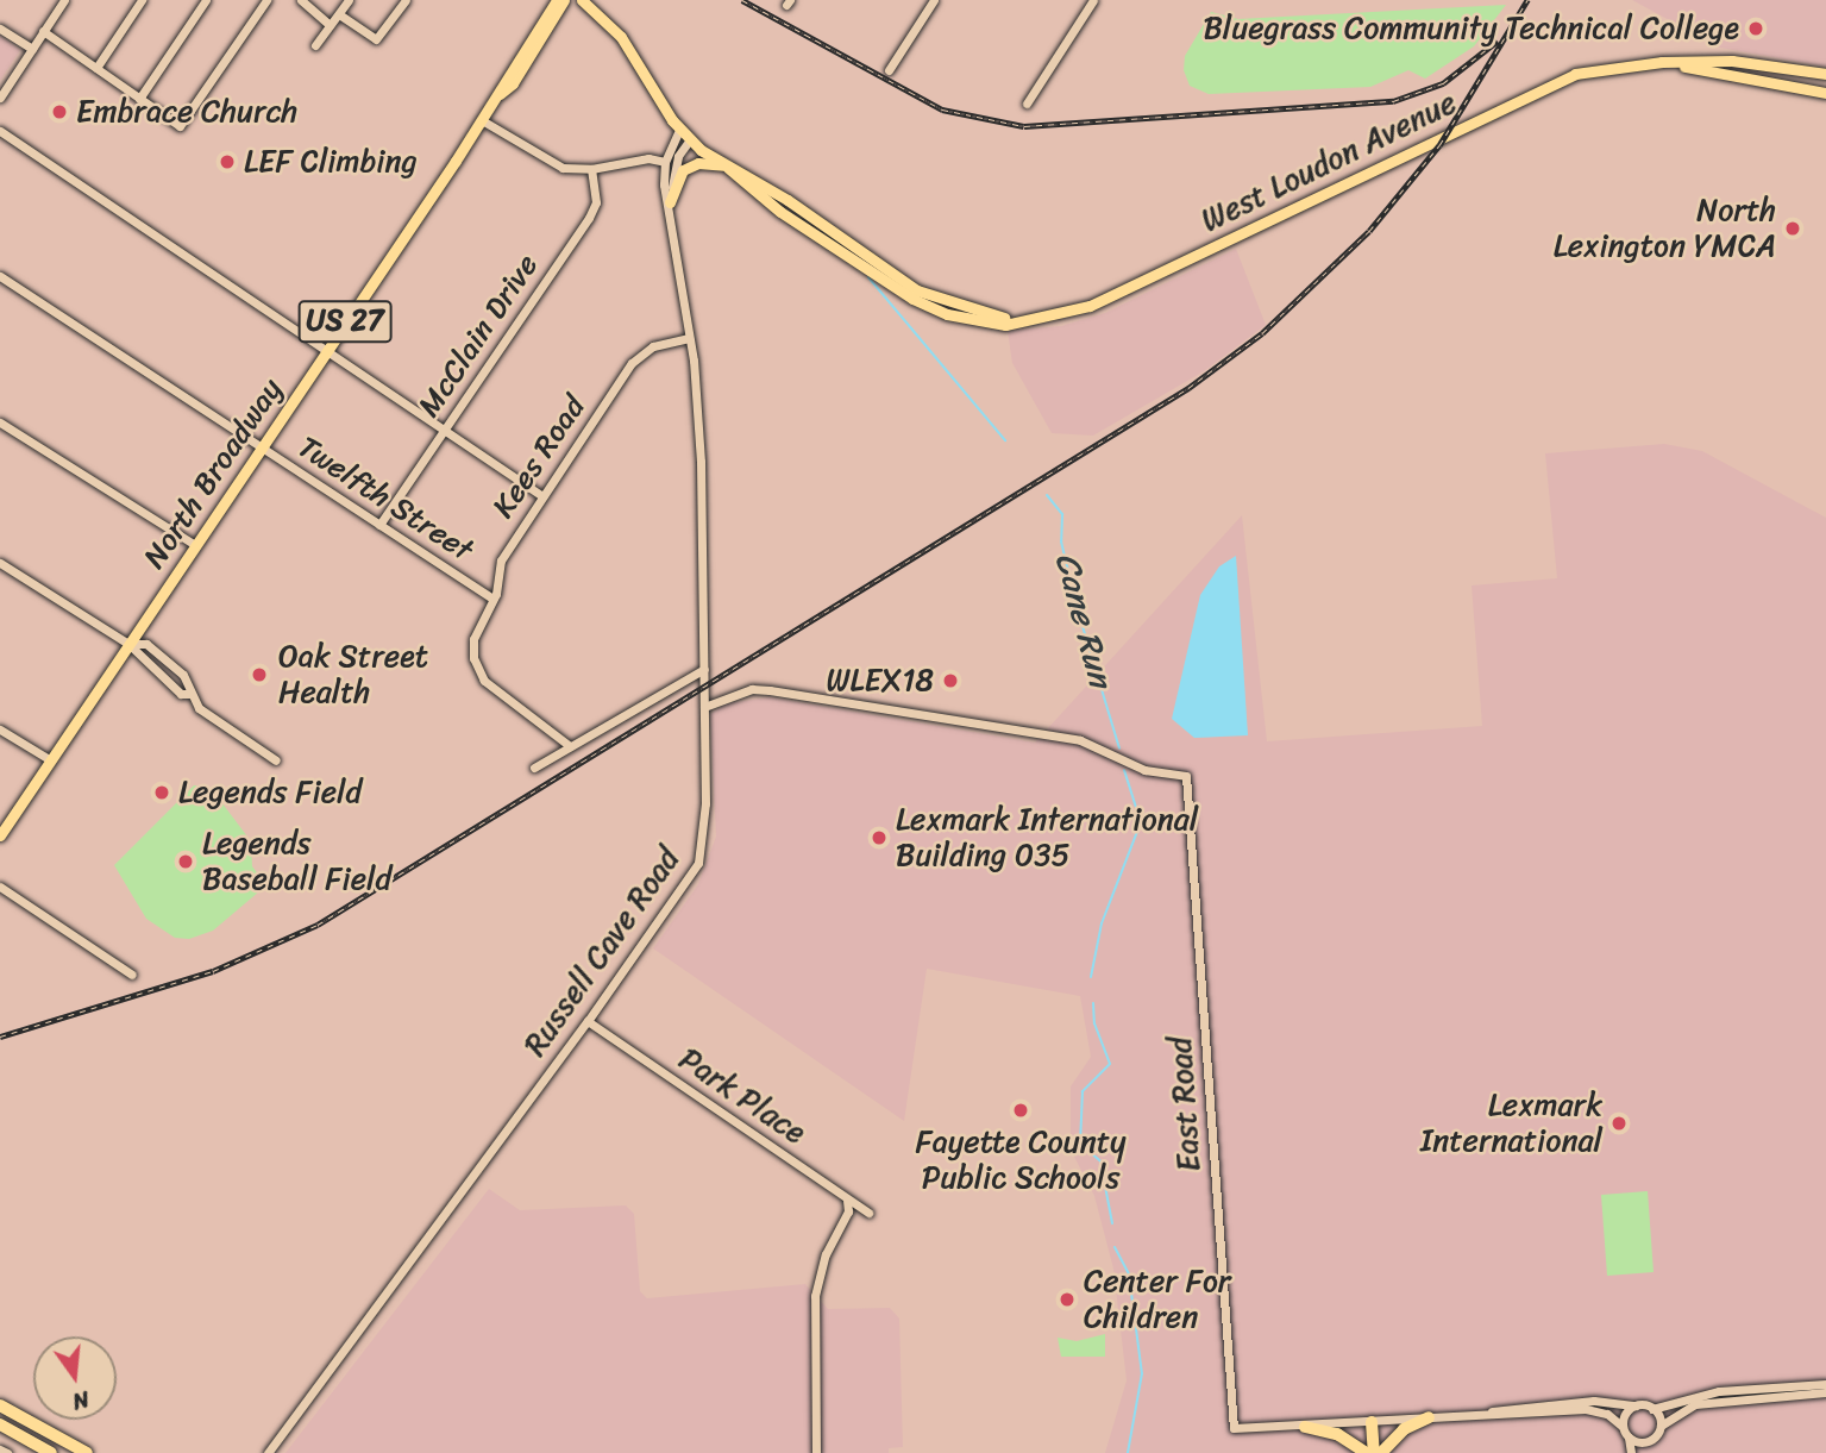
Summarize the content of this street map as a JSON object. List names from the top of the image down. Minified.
{"streets":{"main road":["West Loudon Avenue","US 27","North Broadway"],"street":["McClain Drive","Kees Road","Twelfth Street","Russell Cave Road","Park Place","East Road"]},"crossings":[["McClain Drive","Twelfth Street"],["Kees Road","Twelfth Street"],["Kees Road","Russell Cave Road"],["North Broadway","Twelfth Street"],["Russell Cave Road","Park Place"],["Russell Cave Road","East Road"]],"water":["Cane Run"],"places":["Bluegrass Community Technical College","Embrace Church","LEF Climbing","North Lexington YMCA","Oak Street Health","WLEX18","Legends Field","Lexmark International Building 035","Legends Baseball Field","Fayette County Public Schools","Lexmark International","Center For Children"],"north":"bottom"}
